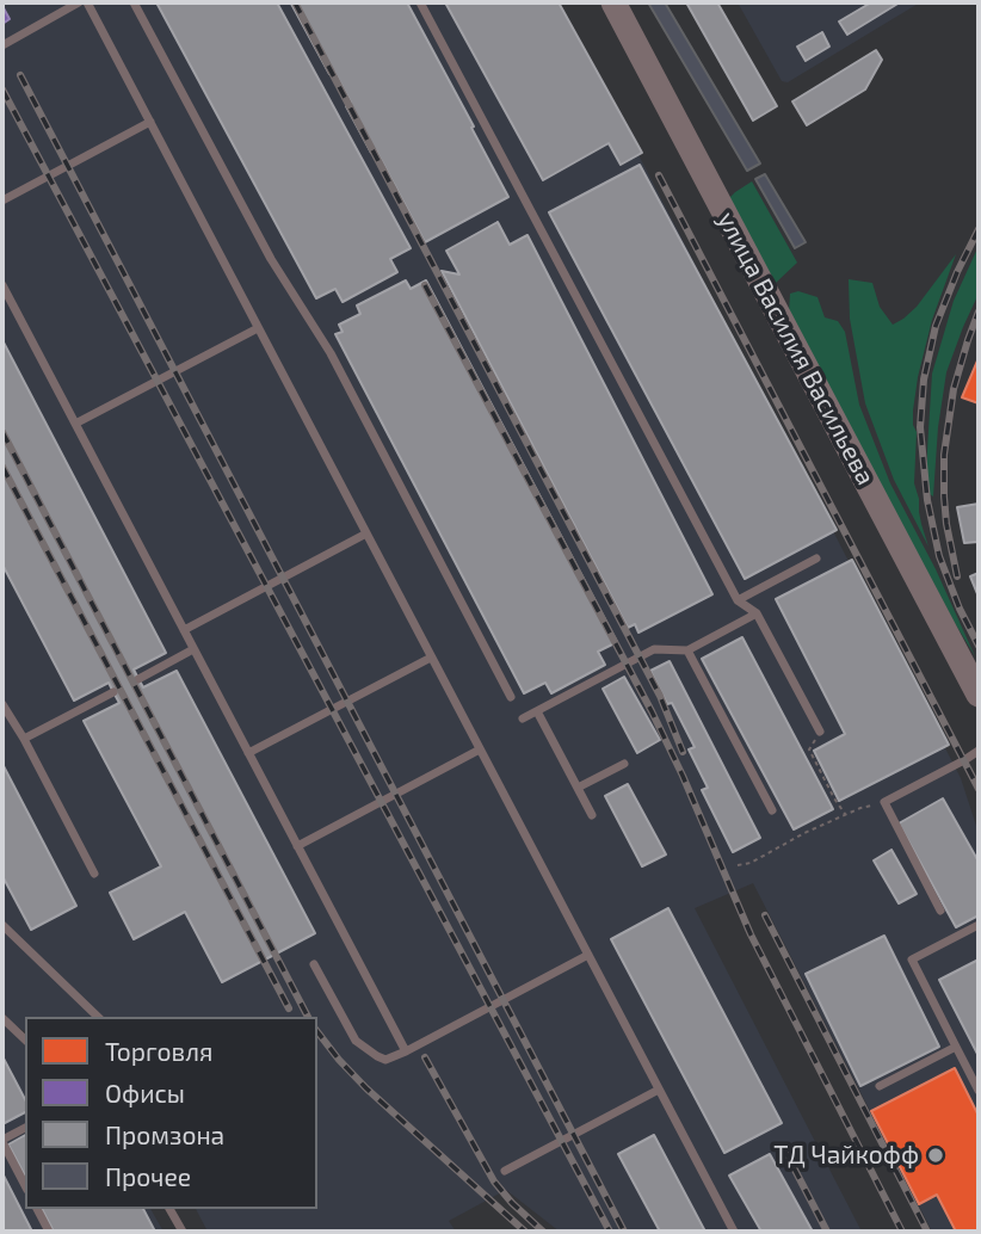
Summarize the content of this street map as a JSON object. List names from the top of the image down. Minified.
{"streets":{"main road":["улица Василия Васильева"]},"places":["ТД Чайкофф"],"legend":["Торговля","Офисы","Промзона","Прочее"]}
